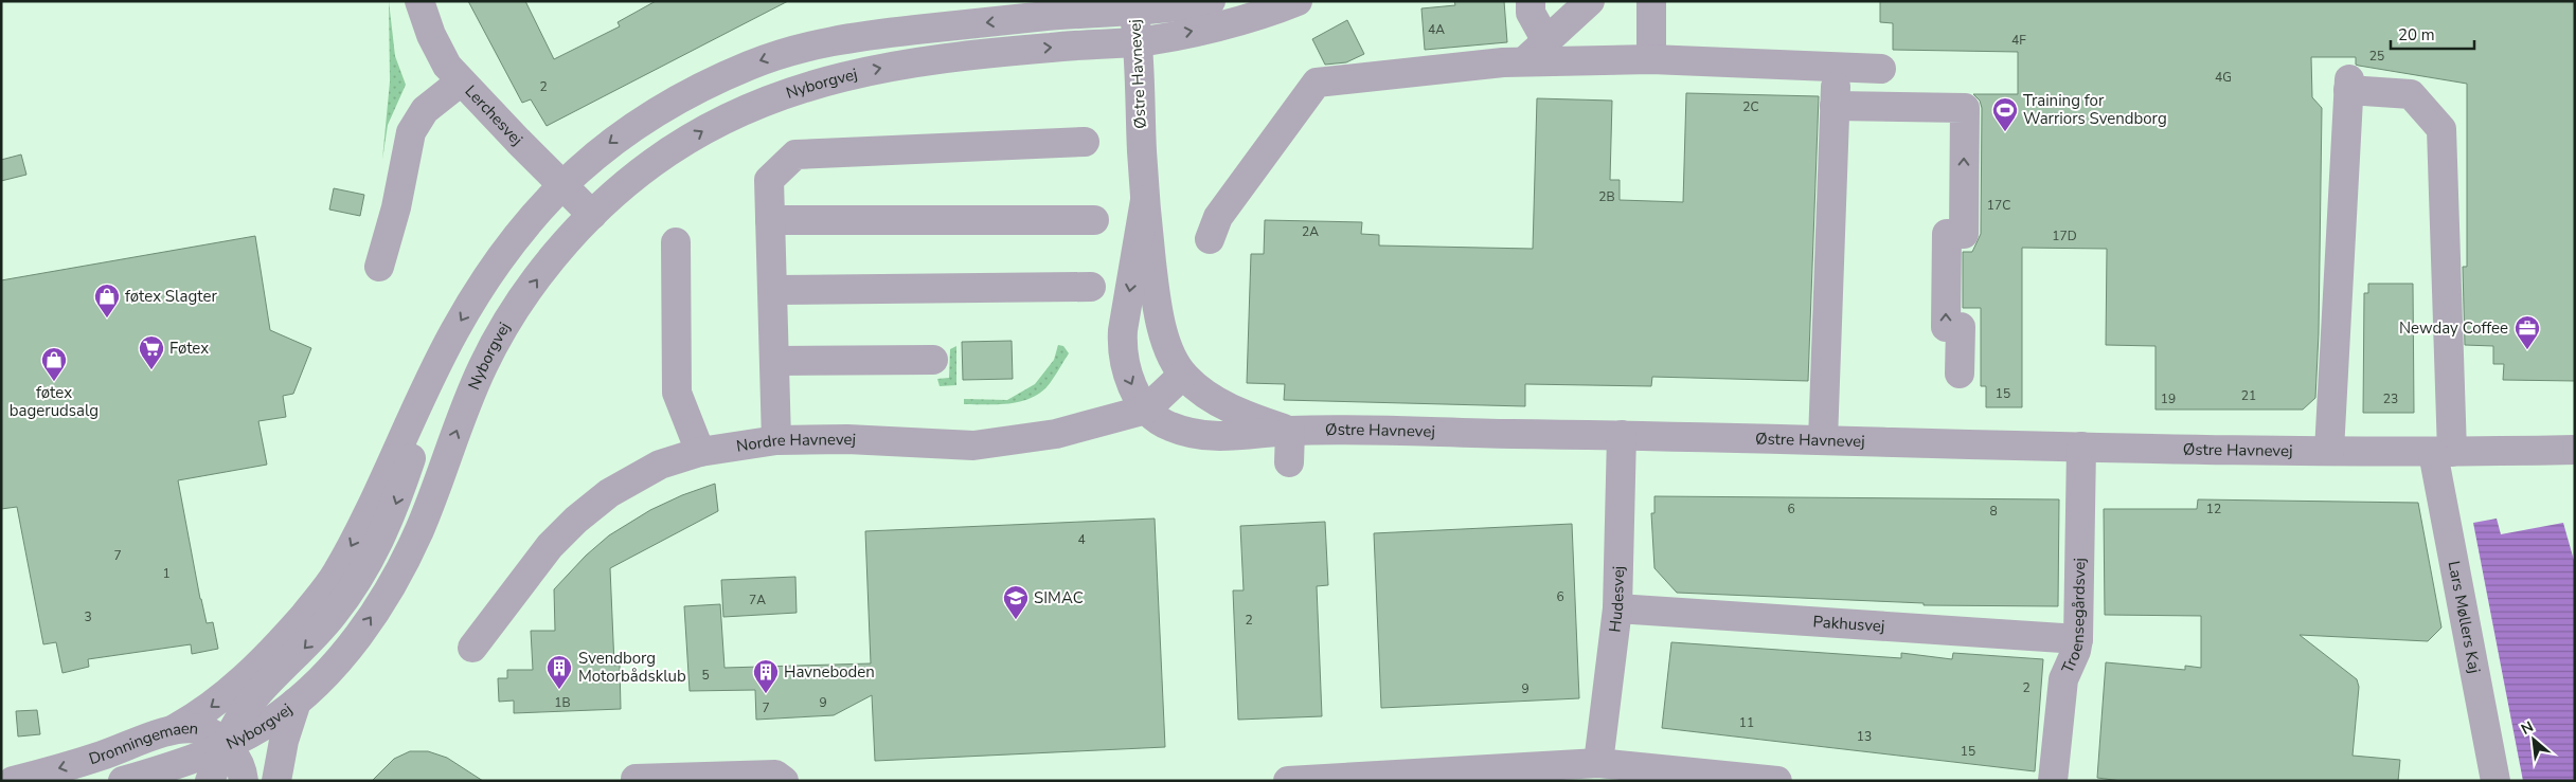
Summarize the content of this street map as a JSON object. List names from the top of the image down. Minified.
{"streets":{"street":["Østre Havnevej","Nyborgvej","Lerchesvej","Nordre Havnevej","Hudesvej","Troensegårdsvej","Lars Møllers Kaj","Pakhusvej","Dronningemaen"]},"crossings":[["Østre Havnevej","Nyborgvej"],["Østre Havnevej","Nordre Havnevej"],["Østre Havnevej","Hudesvej"],["Østre Havnevej","Troensegårdsvej"],["Østre Havnevej","Lars Møllers Kaj"],["Nyborgvej","Lerchesvej"],["Nyborgvej","Dronningemaen"],["Hudesvej","Pakhusvej"],["Troensegårdsvej","Pakhusvej"]],"places":{"sports":["Training for Warriors Svendborg"],"shop":["føtex Slagter","føtex bagerudsalg"],"office":["Newday Coffee"],"supermarket":["Føtex"],"school or university":["SIMAC"],"building":["Svendborg Motorbådsklub","Havneboden"]},"house_numbers":["4A","4F","25","4G","2","2C","2B","17C","2A","17D","15","21","19","23","6","12","8","4","7","1","6","7A","3","2","5","2","9","1B","9","7","11","13","15"],"scale_bar":"20 m","north":"top left"}
